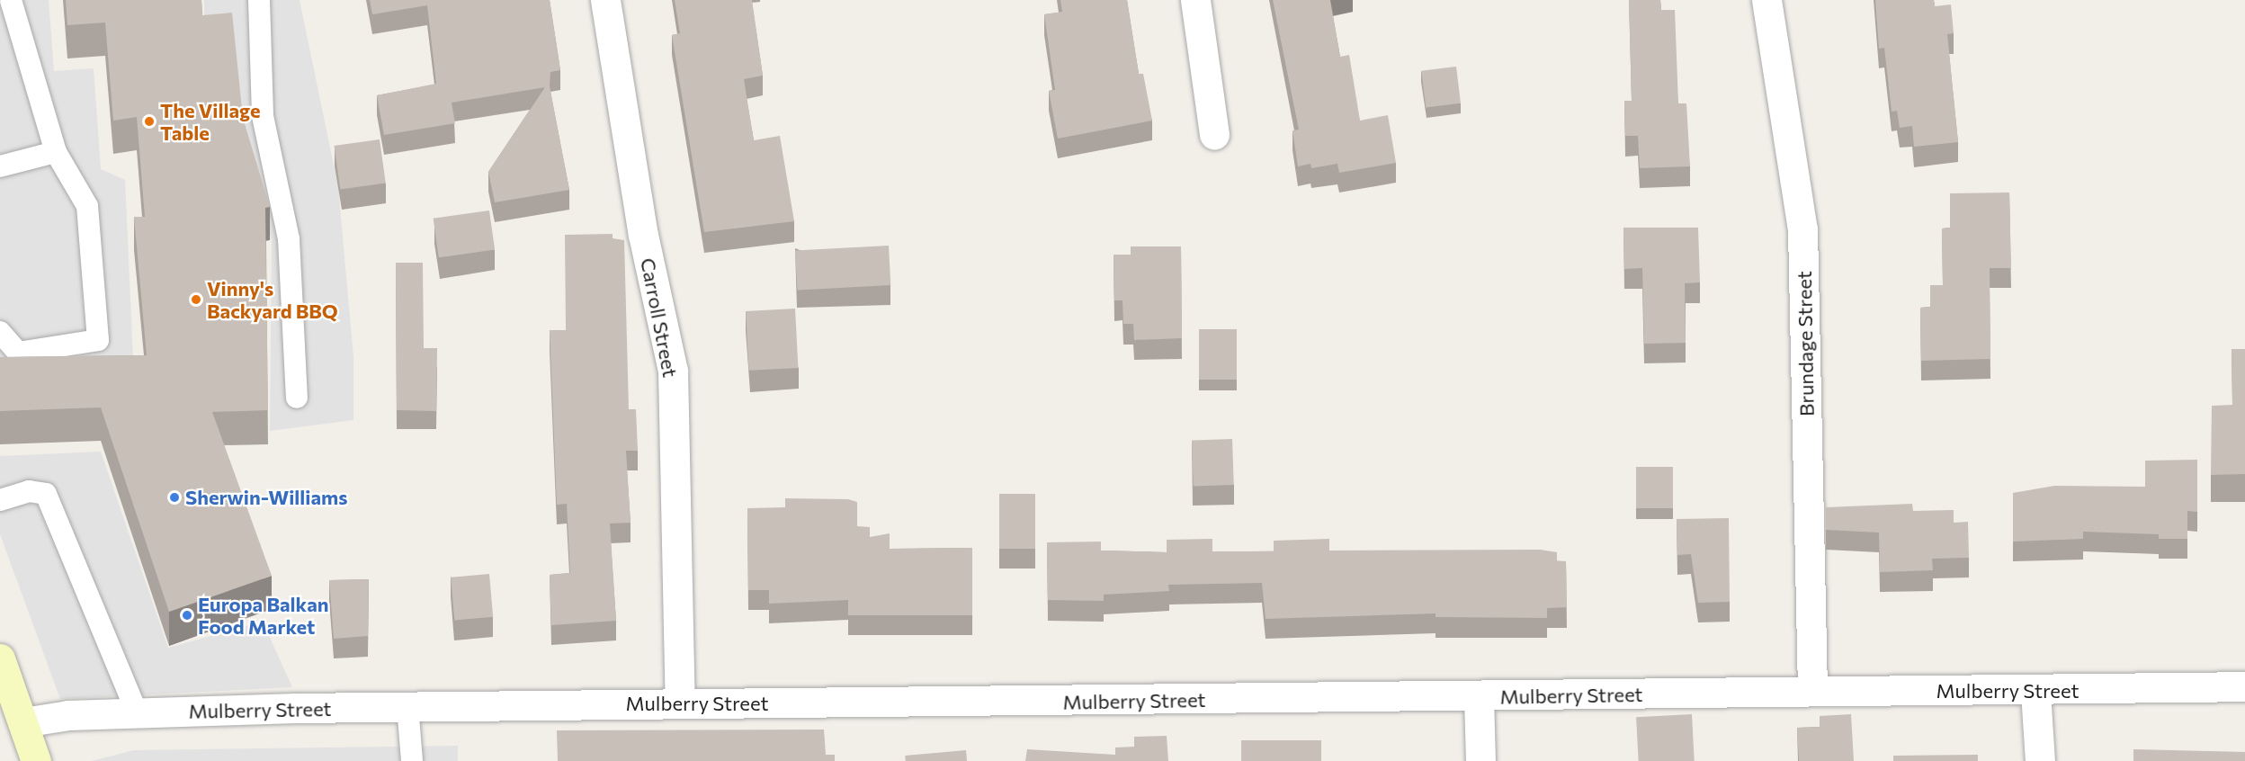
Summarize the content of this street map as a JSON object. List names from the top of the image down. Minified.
{"streets":{"street":["Carroll Street","Brundage Street","Mulberry Street"]},"crossings":[["Carroll Street","Mulberry Street"],["Brundage Street","Mulberry Street"]],"places":["The Village Table","Vinny's Backyard BBQ","Sherwin-Williams","Europa Balkan Food Market"]}
